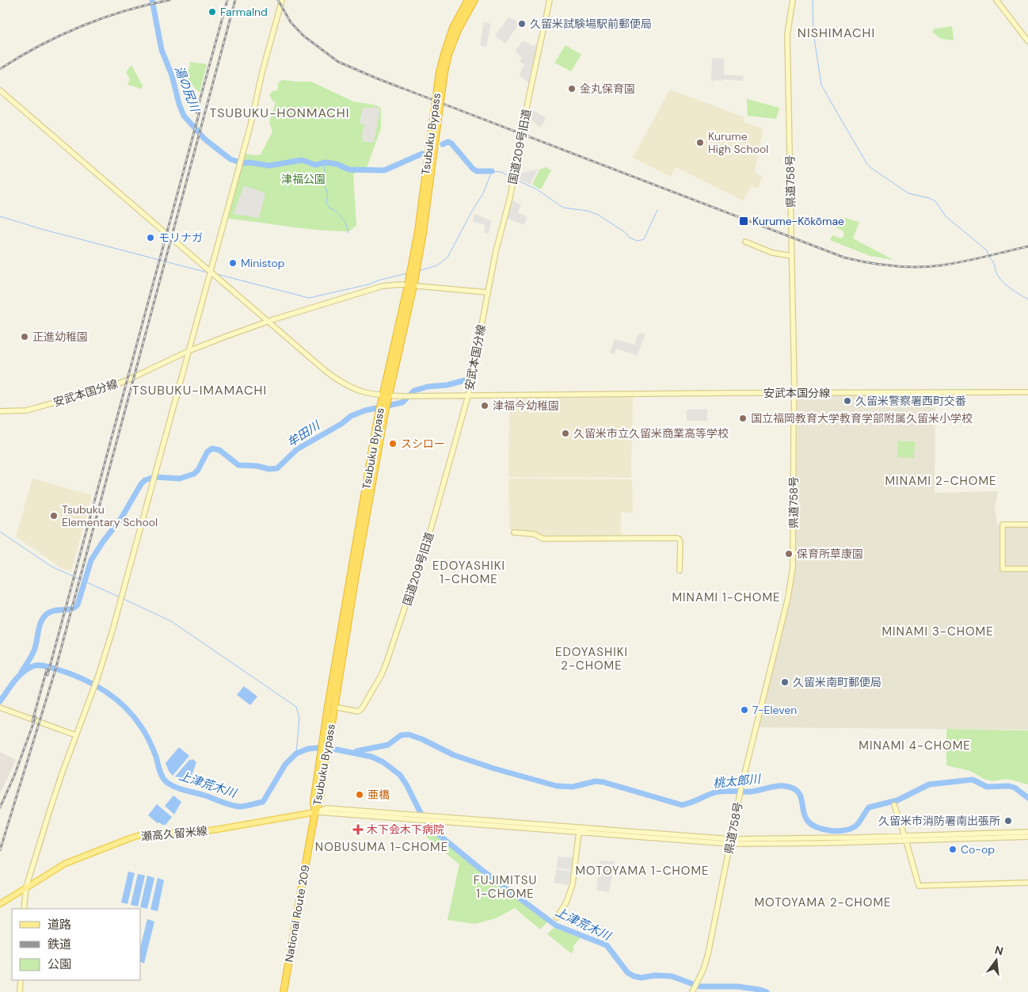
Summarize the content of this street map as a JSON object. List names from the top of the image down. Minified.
{"streets":{"highway":["Tsubuku Bypass","National Route 209"],"main road":["瀬高久留米線"],"street":["国道209号旧道","県道758号","安武本国分線"]},"crossings":[["Tsubuku Bypass","国道209号旧道"],["Tsubuku Bypass","安武本国分線"],["Tsubuku Bypass","瀬高久留米線"],["Tsubuku Bypass","National Route 209"],["国道209号旧道","安武本国分線"],["県道758号","安武本国分線"],["瀬高久留米線","National Route 209"]],"districts":["NISHIMACHI","TSUBUKU-HONMACHI","TSUBUKU-IMAMACHI","MINAMI 2-CHOME","EDOYASHIKI 1-CHOME","MINAMI 1-CHOME","MINAMI 3-CHOME","EDOYASHIKI 2-CHOME","MINAMI 4-CHOME","NOBUSUMA 1-CHOME","MOTOYAMA 1-CHOME","FUJIMITSU 1-CHOME","MOTOYAMA 2-CHOME"],"water":["湯の尻川","牟田川","桃太郎川","上津荒木川"],"parks":["津福公園"],"places":{"other":["Farmalnd","久留米試験場駅前郵便局","金丸保育園","Kurume High School","モリナガ","Ministop","正進幼稚園","久留米警察署西町交番","津福今幼稚園","国立福岡教育大学教育学部附属久留米小学校","久留米市立久留米商業高等学校","スシロー","Tsubuku Elementary School","保育所草康園","久留米南町郵便局","7-Eleven","亜橋","久留米市消防署南出張所","Co-op"],"transit":["Kurume-Kōkōmae"],"health":["木下会木下病院"]},"legend":["道路","鉄道","公園"],"north":"top"}
